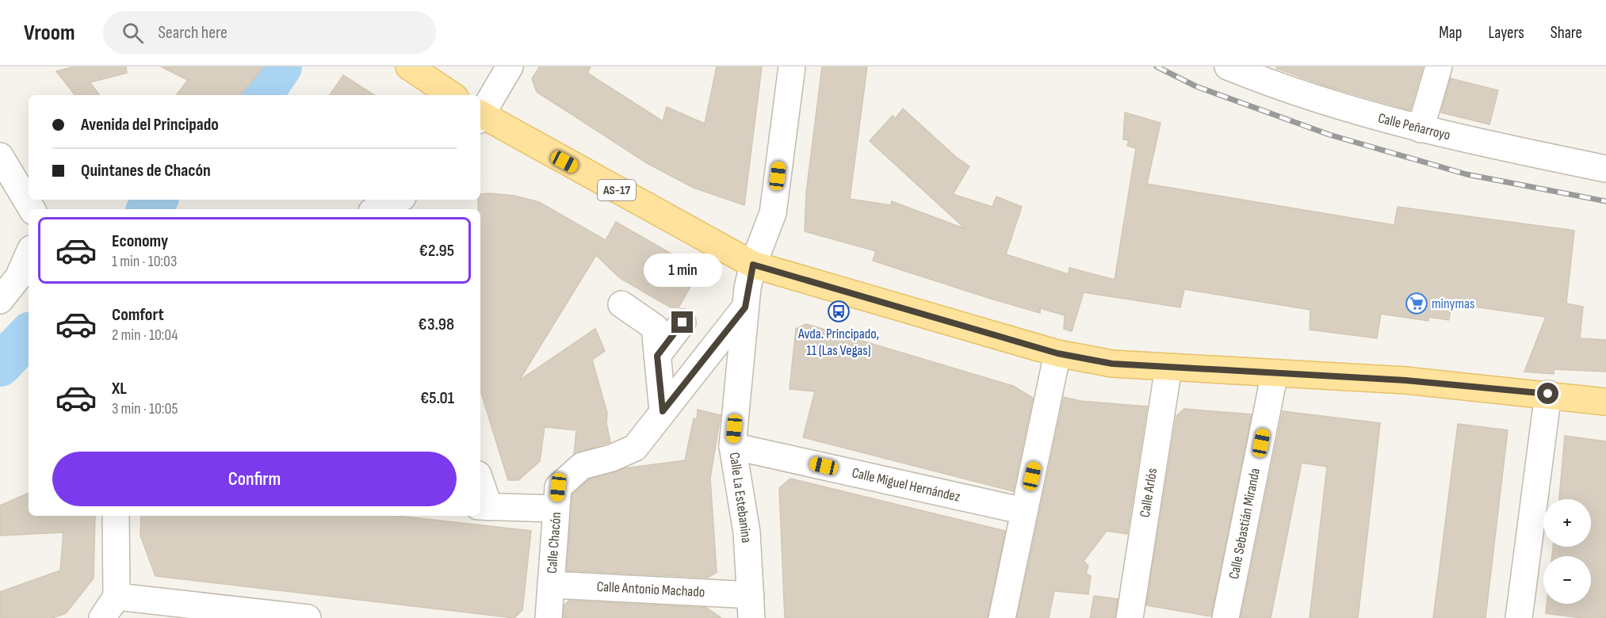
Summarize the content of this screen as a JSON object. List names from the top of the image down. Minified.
{"streets":{"main road":["AS-17"],"street":["Calle Peñarroyo","Calle Miguel Hernández","Calle Arlós","Calle La Estebanina","Calle Sebastián Miranda","Calle Chacón","Calle Antonio Machado"]},"crossings":[["AS-17","Calle Arlós"],["AS-17","Calle La Estebanina"],["AS-17","Calle Sebastián Miranda"],["Calle Miguel Hernández","Calle La Estebanina"],["Calle La Estebanina","Calle Chacón"],["Calle La Estebanina","Calle Antonio Machado"],["Calle Chacón","Calle Antonio Machado"]],"places":{"supermarket":["minymas"],"bus stop":["Avda. Principado, 11 (Las Vegas)"]},"page":{"header":"Vroom","search":"Search here","nav":["Map","Layers","Share"],"banner":["Avenida del Principado","Quintanes de Chacón"],"list":[{"name":"Economy","note":"1 min · 10:03","value":"€2.95"},{"name":"Comfort","note":"2 min · 10:04","value":"€3.98"},{"name":"XL","note":"3 min · 10:05","value":"€5.01"}],"bubble":"1 min","buttons":"Confirm","map_buttons":["+","−"]}}
